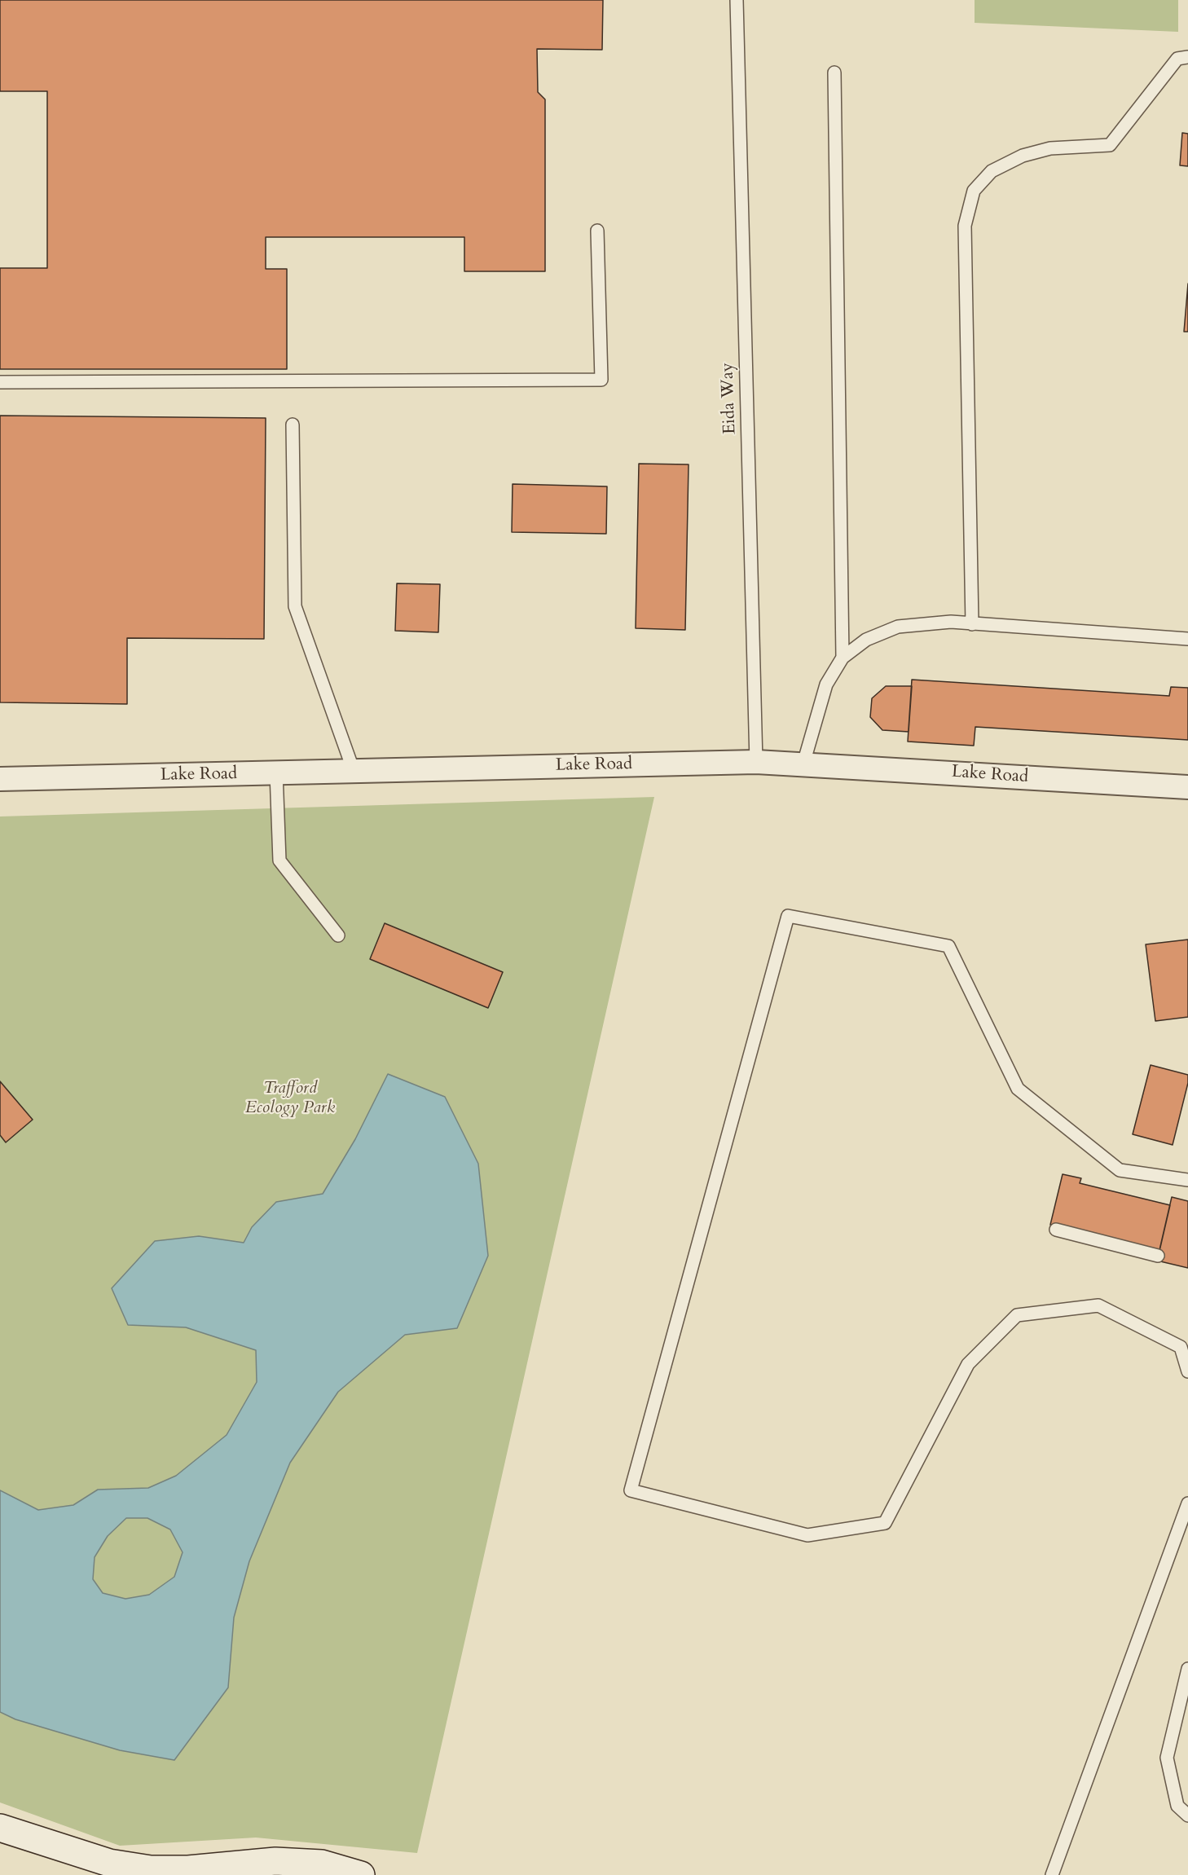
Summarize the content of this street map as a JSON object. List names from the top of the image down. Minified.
{"streets":{"street":["Lake Road"],"lane":["Eida Way"]},"crossings":[["Eida Way","Lake Road"]],"parks":["Trafford Ecology Park"]}
